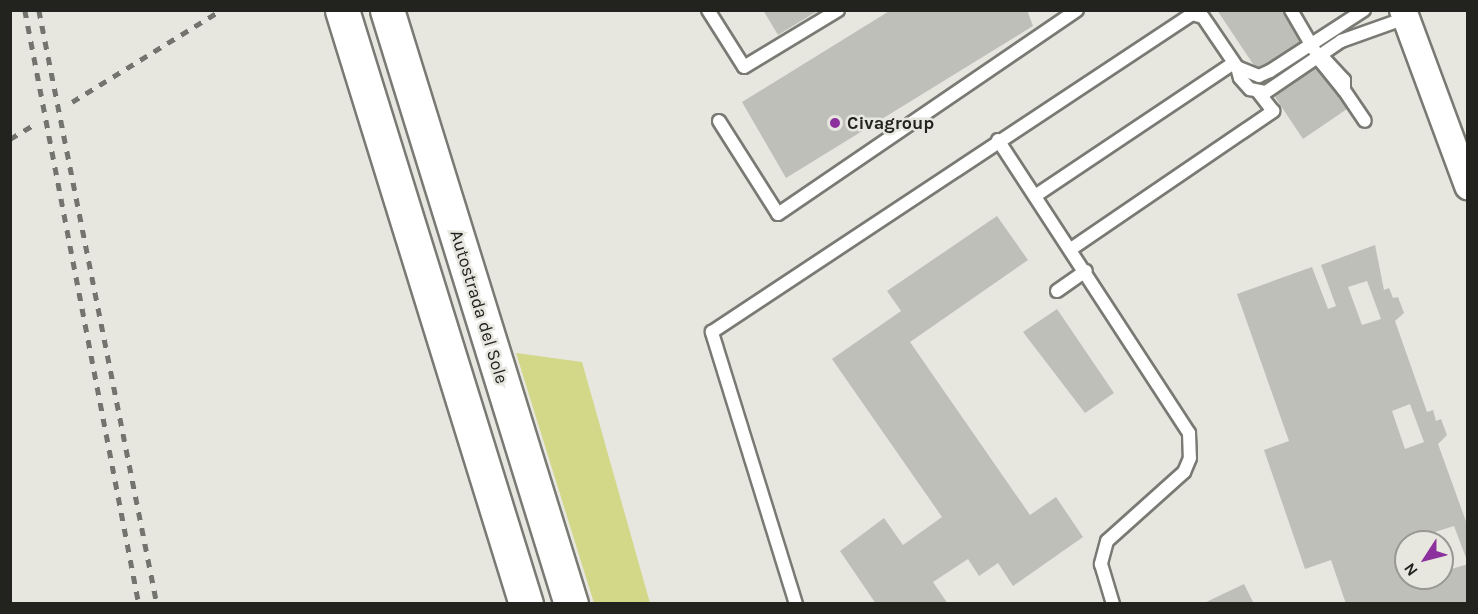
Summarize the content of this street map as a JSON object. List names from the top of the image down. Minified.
{"streets":{"highway":["Autostrada del Sole"]},"places":["Civagroup"],"north":"bottom left"}
